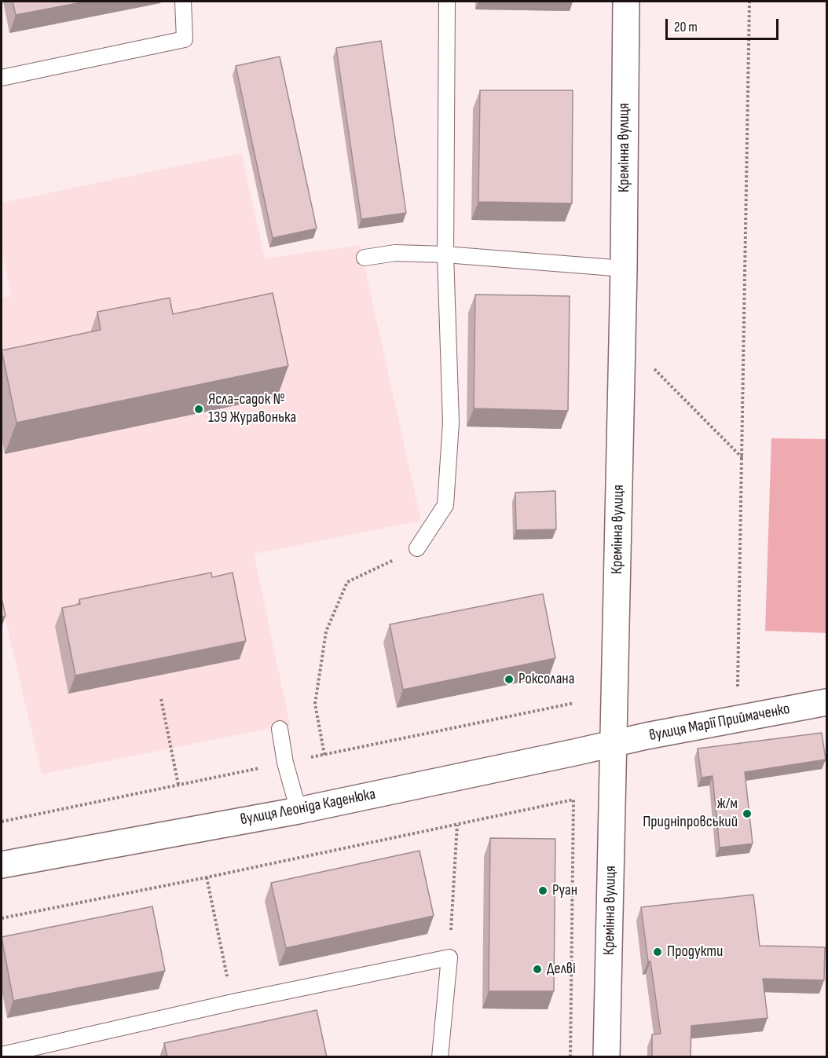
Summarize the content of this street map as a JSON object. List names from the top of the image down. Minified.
{"streets":{"street":["Кремінна вулиця","вулиця Марії Приймаченко","вулиця Леоніда Каденюка"]},"crossings":[["Кремінна вулиця","вулиця Марії Приймаченко"],["Кремінна вулиця","вулиця Леоніда Каденюка"],["вулиця Марії Приймаченко","вулиця Леоніда Каденюка"]],"places":["Ясла-садок № 139 Журавонька","Роксолана","ж/м Придніпровський","Руан","Продукти","Делві"],"scale_bar":"20 m"}
